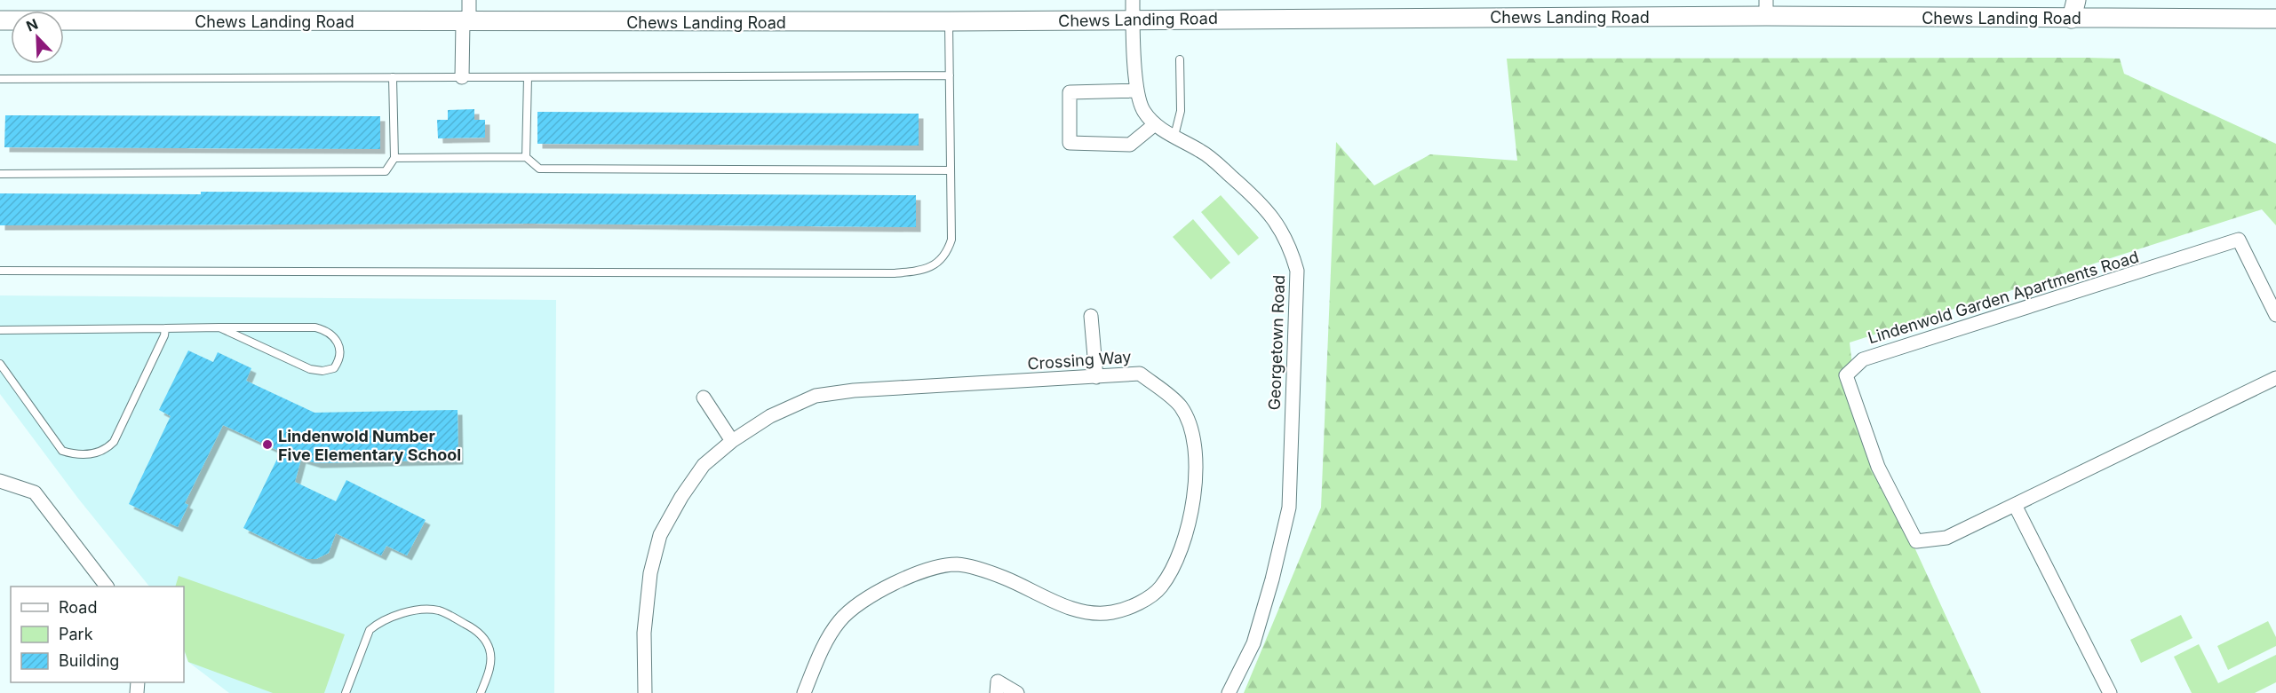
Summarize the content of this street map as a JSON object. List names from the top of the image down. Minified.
{"streets":{"street":["Chews Landing Road","Lindenwold Garden Apartments Road","Georgetown Road","Crossing Way"]},"crossings":[["Chews Landing Road","Georgetown Road"]],"places":["Lindenwold Number Five Elementary School"],"legend":["Road","Park","Building"],"north":"top left"}
